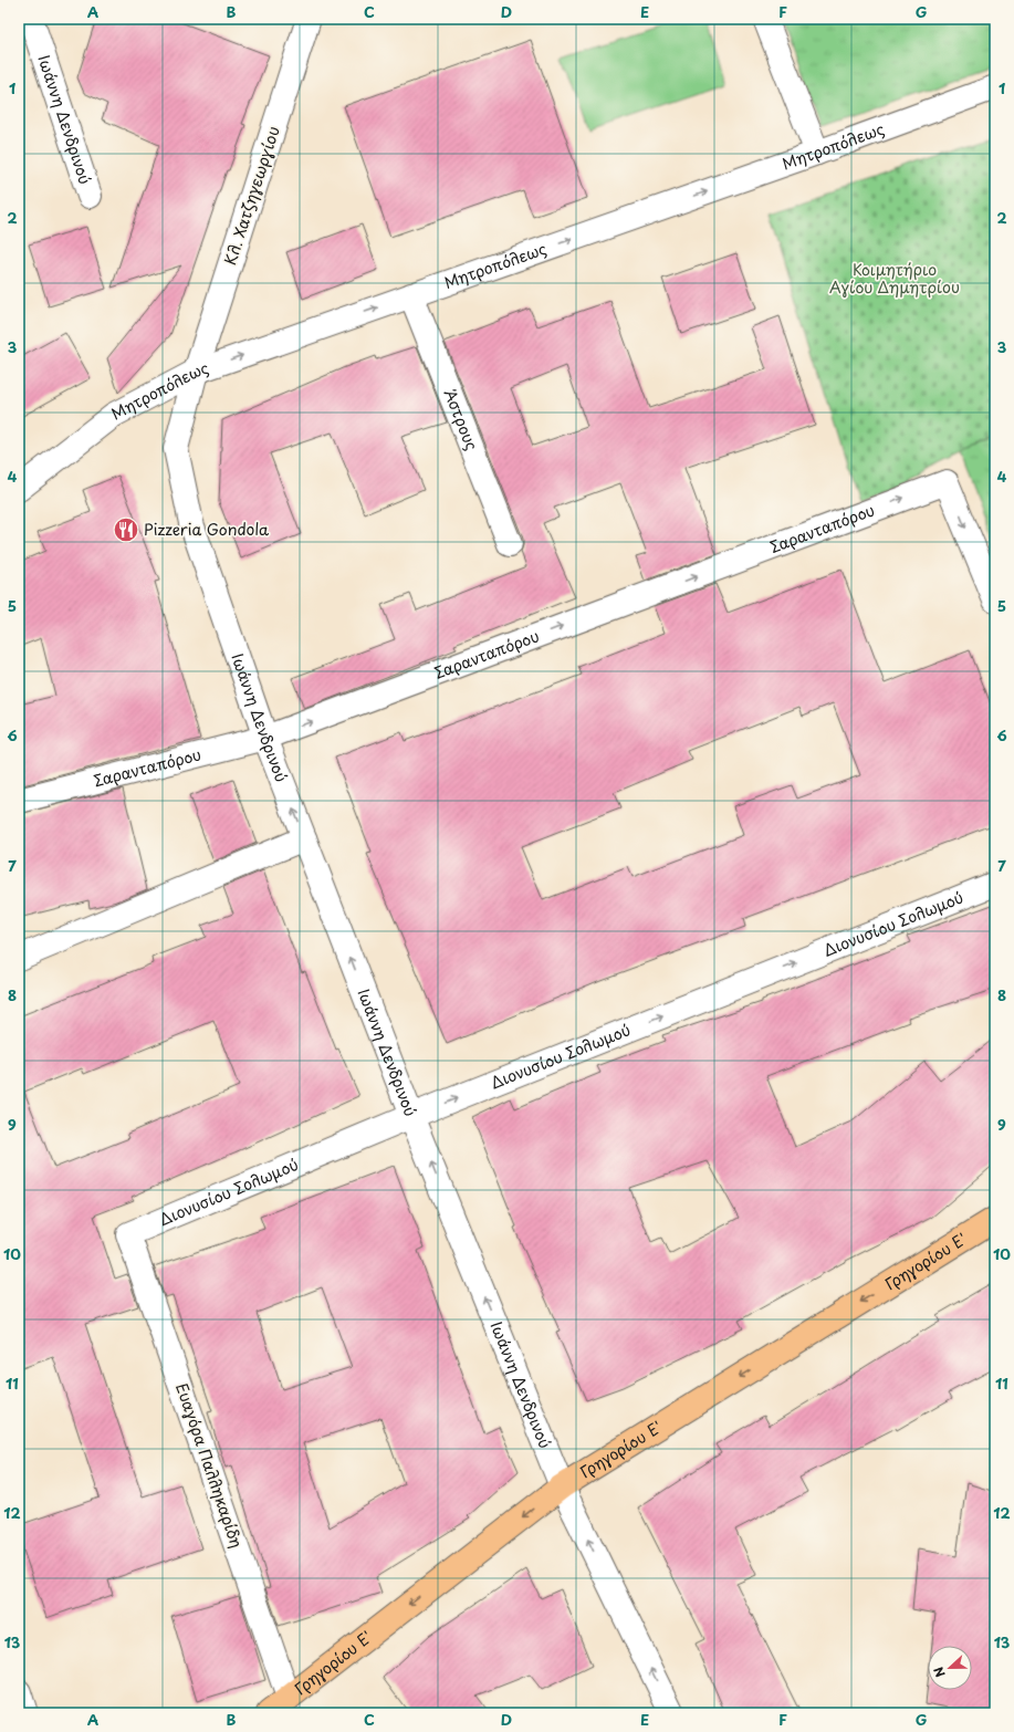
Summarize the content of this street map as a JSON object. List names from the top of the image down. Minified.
{"streets":{"main road":["Γρηγορίου Ε'"],"street":["Ιωάννη Δενδρινού","Μητροπόλεως","Κλ. Χατζηγεωργίου","Άστρους","Σαρανταπόρου","Διονυσίου Σολωμού","Ευαγόρα Παλληκαρίδη"]},"crossings":[["Ιωάννη Δενδρινού","Μητροπόλεως"],["Ιωάννη Δενδρινού","Κλ. Χατζηγεωργίου"],["Ιωάννη Δενδρινού","Σαρανταπόρου"],["Ιωάννη Δενδρινού","Διονυσίου Σολωμού"],["Ιωάννη Δενδρινού","Γρηγορίου Ε'"],["Μητροπόλεως","Κλ. Χατζηγεωργίου"],["Μητροπόλεως","Άστρους"],["Διονυσίου Σολωμού","Ευαγόρα Παλληκαρίδη"],["Γρηγορίου Ε'","Ευαγόρα Παλληκαρίδη"]],"one_way":["Ιωάννη Δενδρινού","Μητροπόλεως","Σαρανταπόρου","Διονυσίου Σολωμού","Γρηγορίου Ε'"],"parks":["Κοιμητήριο Αγίου Δημητρίου"],"places":{"restaurant":["Pizzeria Gondola"]},"north":"left","grid":{"columns":["A","B","C","D","E","F","G"],"rows":["1","2","3","4","5","6","7","8","9","10","11","12","13"]}}
